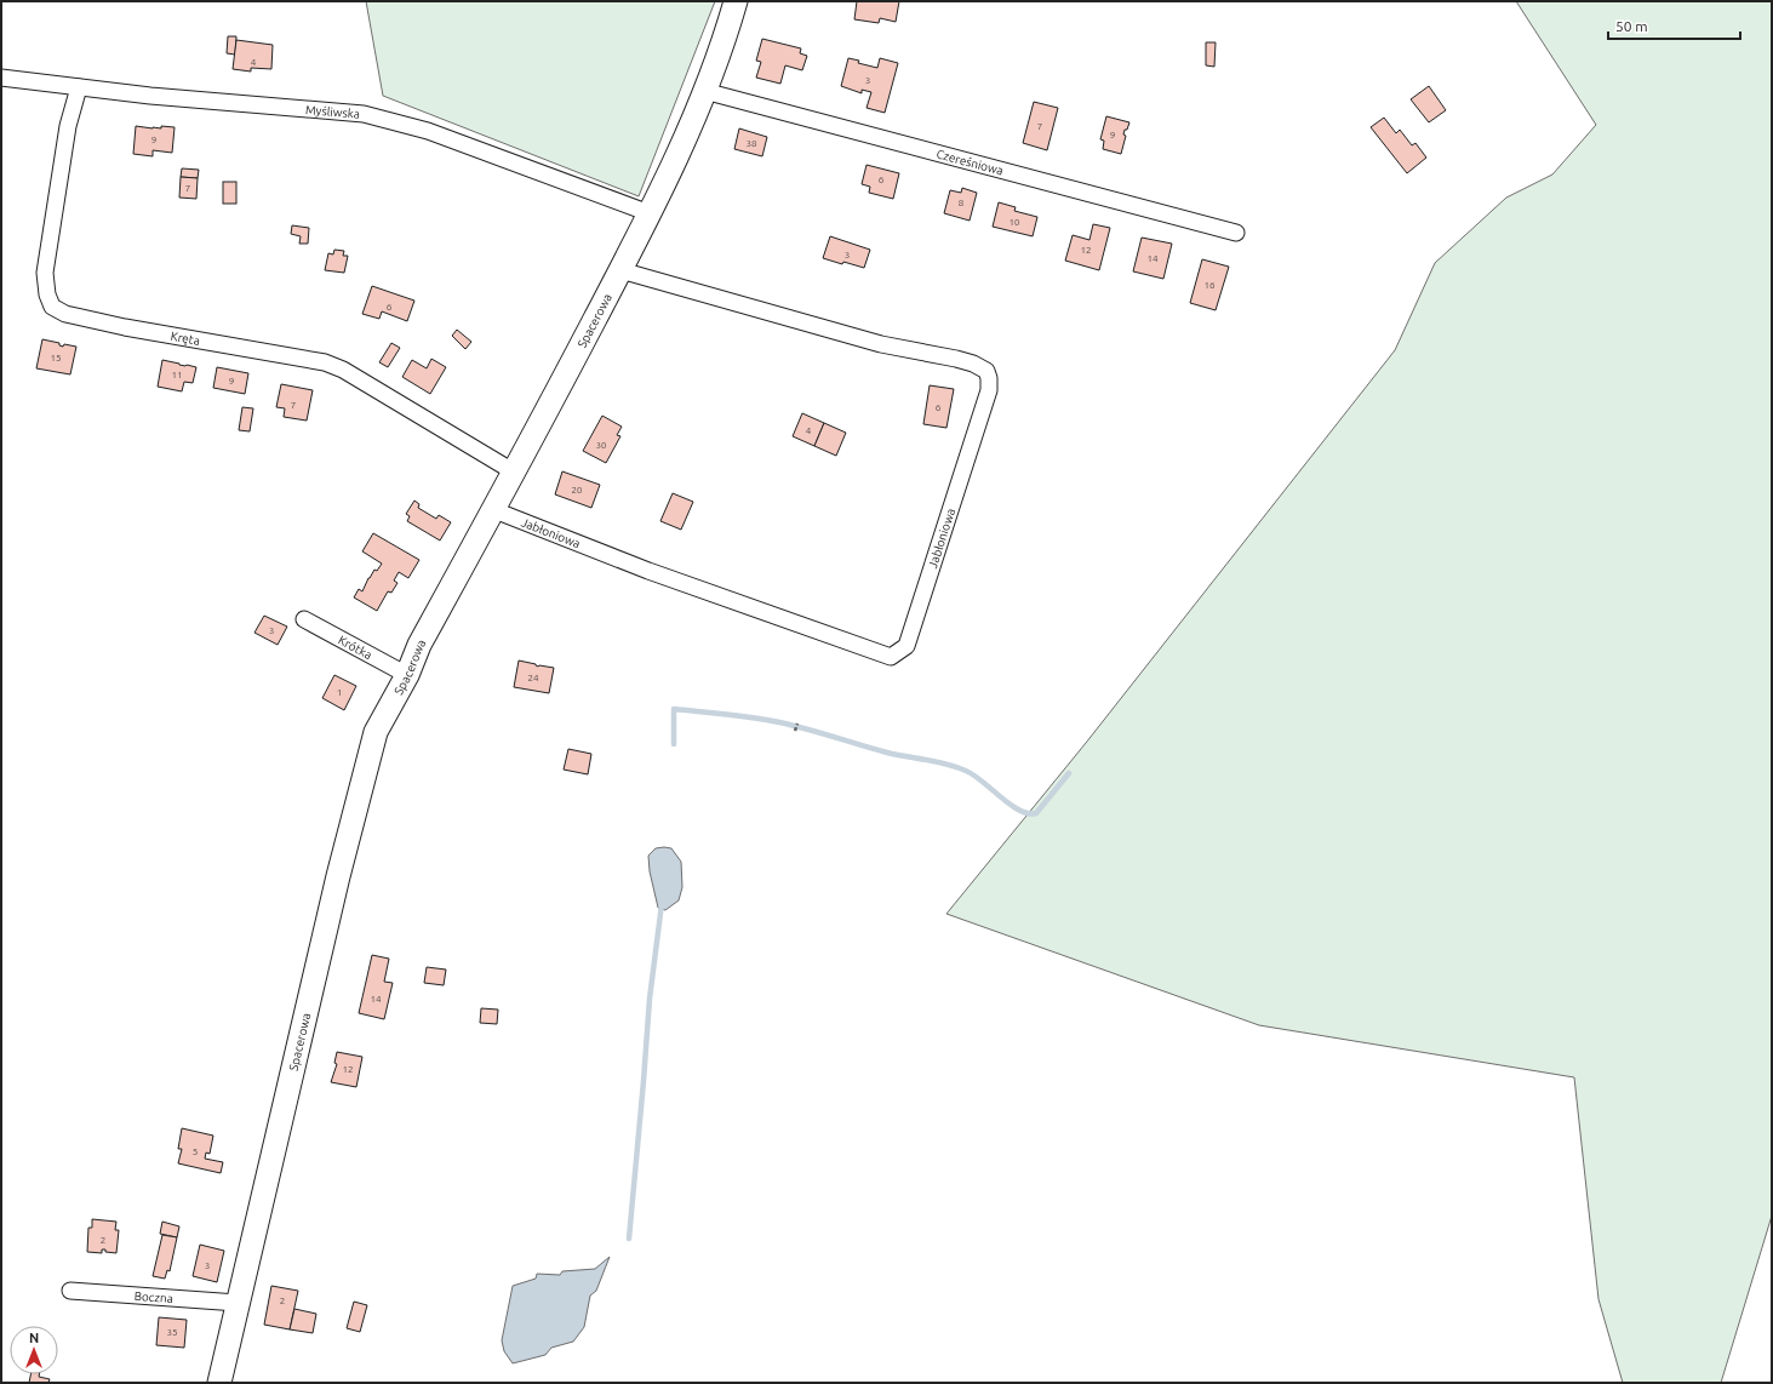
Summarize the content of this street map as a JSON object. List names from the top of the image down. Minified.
{"streets":{"street":["Myśliwska","Czereśniowa","Spacerowa","Kręta","Jabłoniowa","Krótka","Boczna"]},"crossings":[["Myśliwska","Spacerowa"],["Myśliwska","Kręta"],["Czereśniowa","Spacerowa"],["Spacerowa","Kręta"],["Spacerowa","Jabłoniowa"],["Spacerowa","Krótka"],["Spacerowa","Boczna"]],"house_numbers":["4","3","7","9","9","38","6","7","8","10","12","3","14","16","6","15","11","9","7","6","4","30","20","3","24","1","14","12","5","2","3","2","35"],"scale_bar":"50 m","north":"top"}
